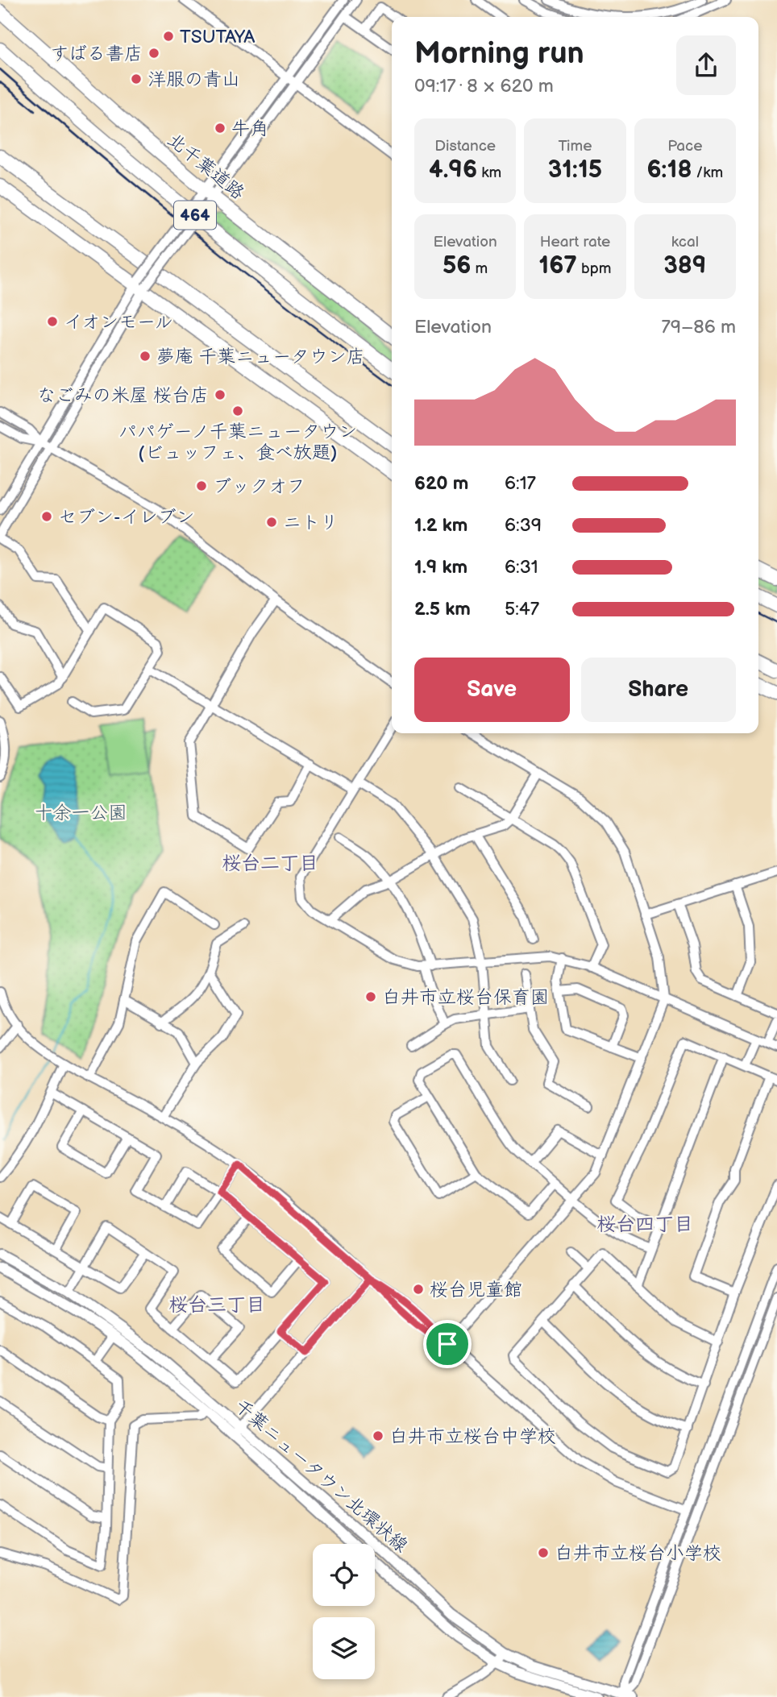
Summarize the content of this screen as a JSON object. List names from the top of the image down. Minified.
{"streets":{"highway":["北千葉道路","464"],"main road":["千葉ニュータウン北環状線"]},"districts":["桜台二丁目","桜台四丁目","桜台三丁目"],"parks":["十余一公園"],"places":["TSUTAYA","すばる書店","洋服の青山","牛角","イオンモール","夢庵 千葉ニュータウン店","なごみの米屋 桜台店","パパゲーノ千葉ニュータウン (ビュッフェ、食べ放題)","ブックオフ","セブン-イレブン","ニトリ","白井市立桜台保育園","桜台児童館","白井市立桜台中学校","白井市立桜台小学校"],"page":{"heading":["Morning run","09:17 · 8 × 620 m"],"stats":[["Distance","4.96 km"],["Time","31:15"],["Pace","6:18 /km"],["Elevation","56 m"],["Heart rate","167 bpm"],["kcal","389"]],"chart":["Elevation","79–86 m"],"list":[{"name":"620 m","note":"6:17"},{"name":"1.2 km","note":"6:39"},{"name":"1.9 km","note":"6:31"},{"name":"2.5 km","note":"5:47"}],"buttons":["Save","Share"]}}
